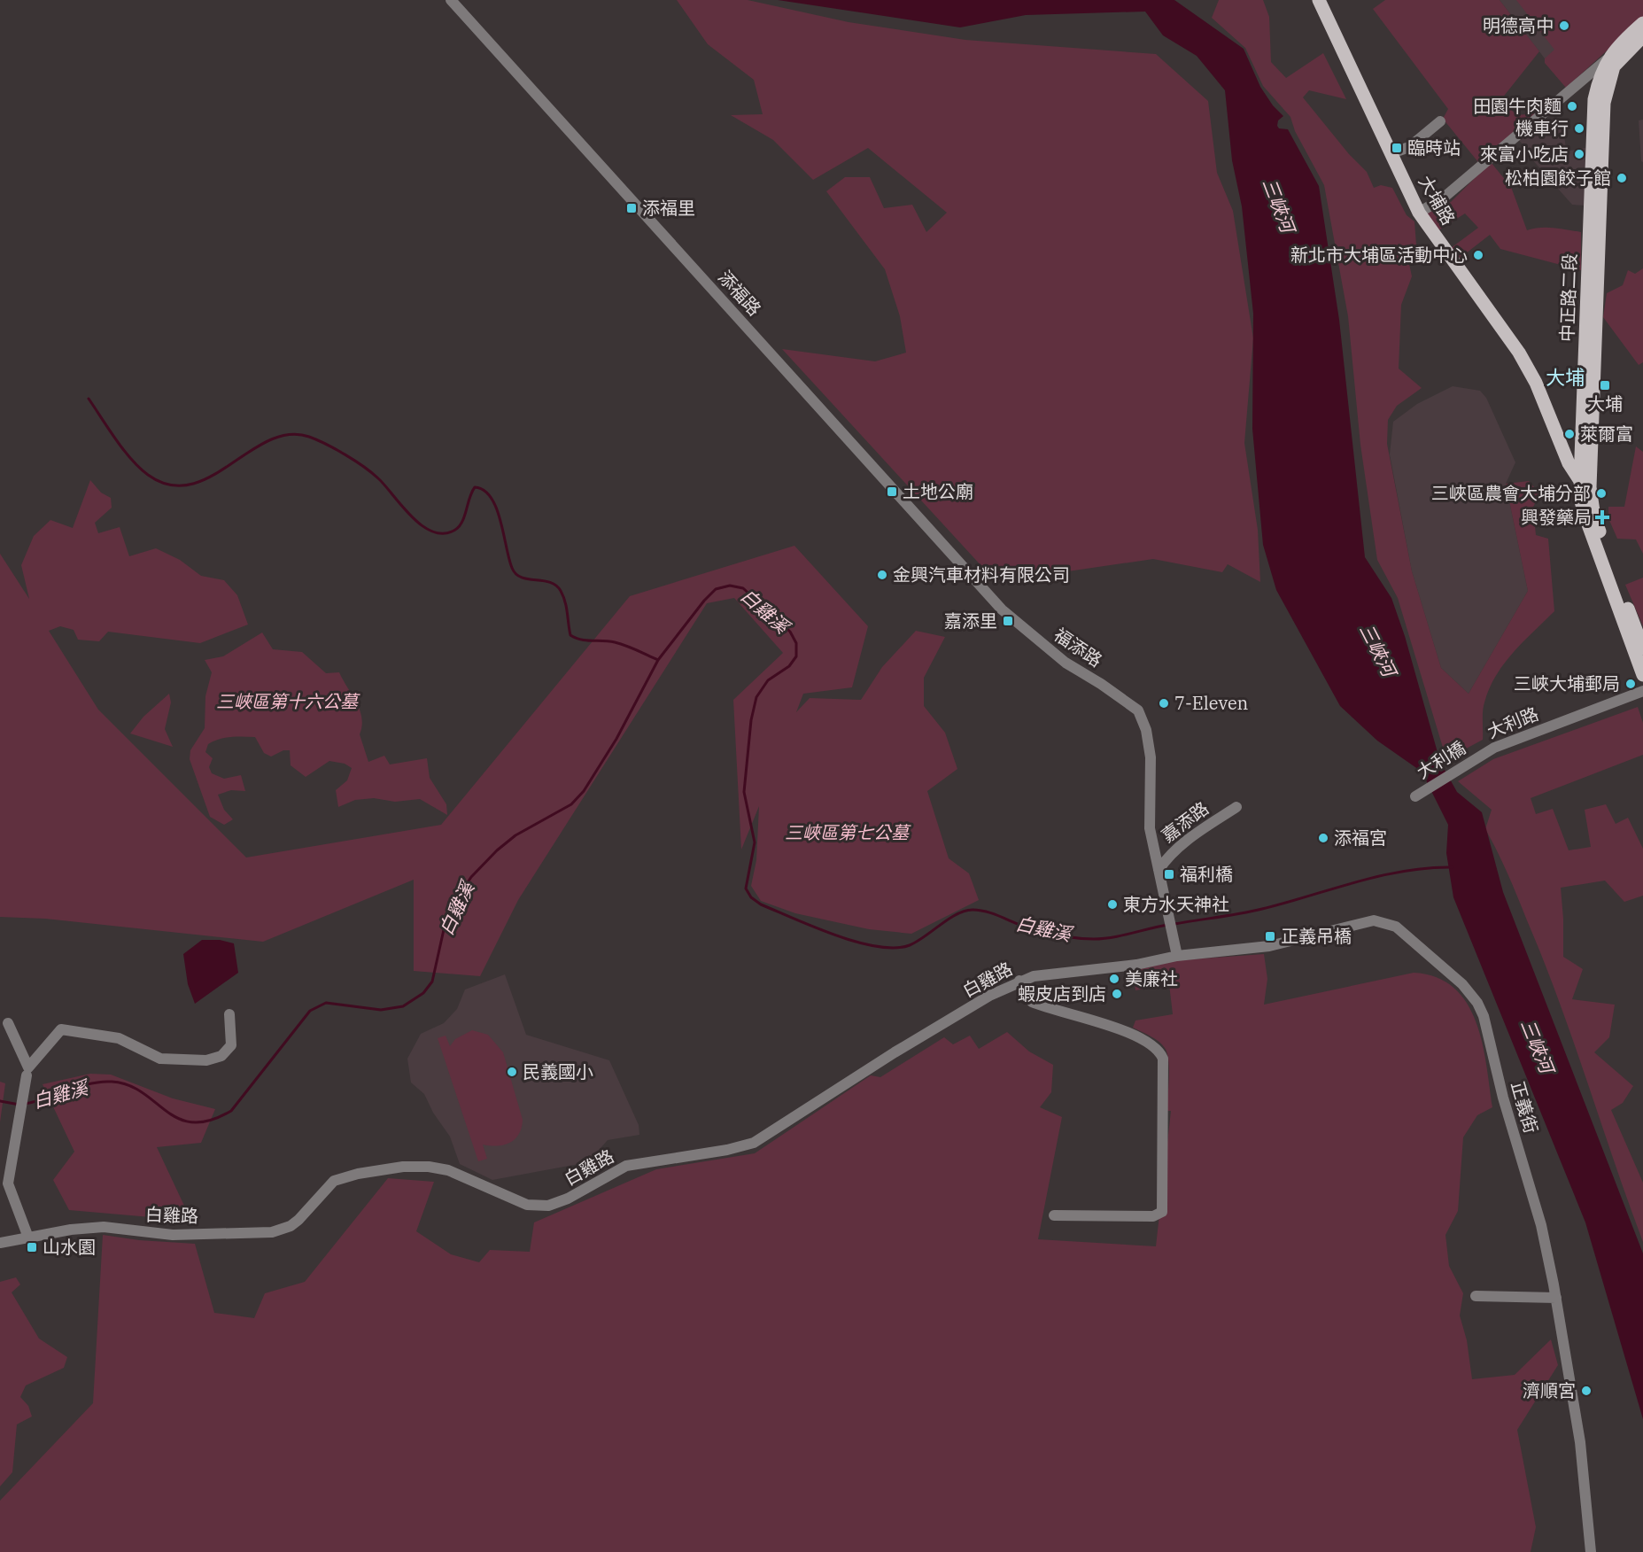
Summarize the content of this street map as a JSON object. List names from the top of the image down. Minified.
{"streets":{"main road":["大埔路","中正路二段"],"street":["添福路","福添路","大利路","大利橋","嘉添路","白雞路","正義街"]},"crossings":[["大埔路","中正路二段"],["添福路","福添路"],["福添路","嘉添路"],["大利路","大利橋"],["白雞路","正義街"]],"districts":["大埔"],"water":["三峽河","白雞溪"],"parks":["三峽區第十六公墓","三峽區第七公墓"],"places":{"other":["明德高中","田園牛肉麵","機車行","來富小吃店","松柏園餃子館","新北市大埔區活動中心","萊爾富","三峽區農會大埔分部","金興汽車材料有限公司","三峽大埔郵局","7-Eleven","添福宮","東方水天神社","美廉社","蝦皮店到店","民義國小","濟順宮"],"transit":["臨時站","添福里","大埔","土地公廟","嘉添里","福利橋","正義吊橋","山水園"],"health":["興發藥局"]}}
